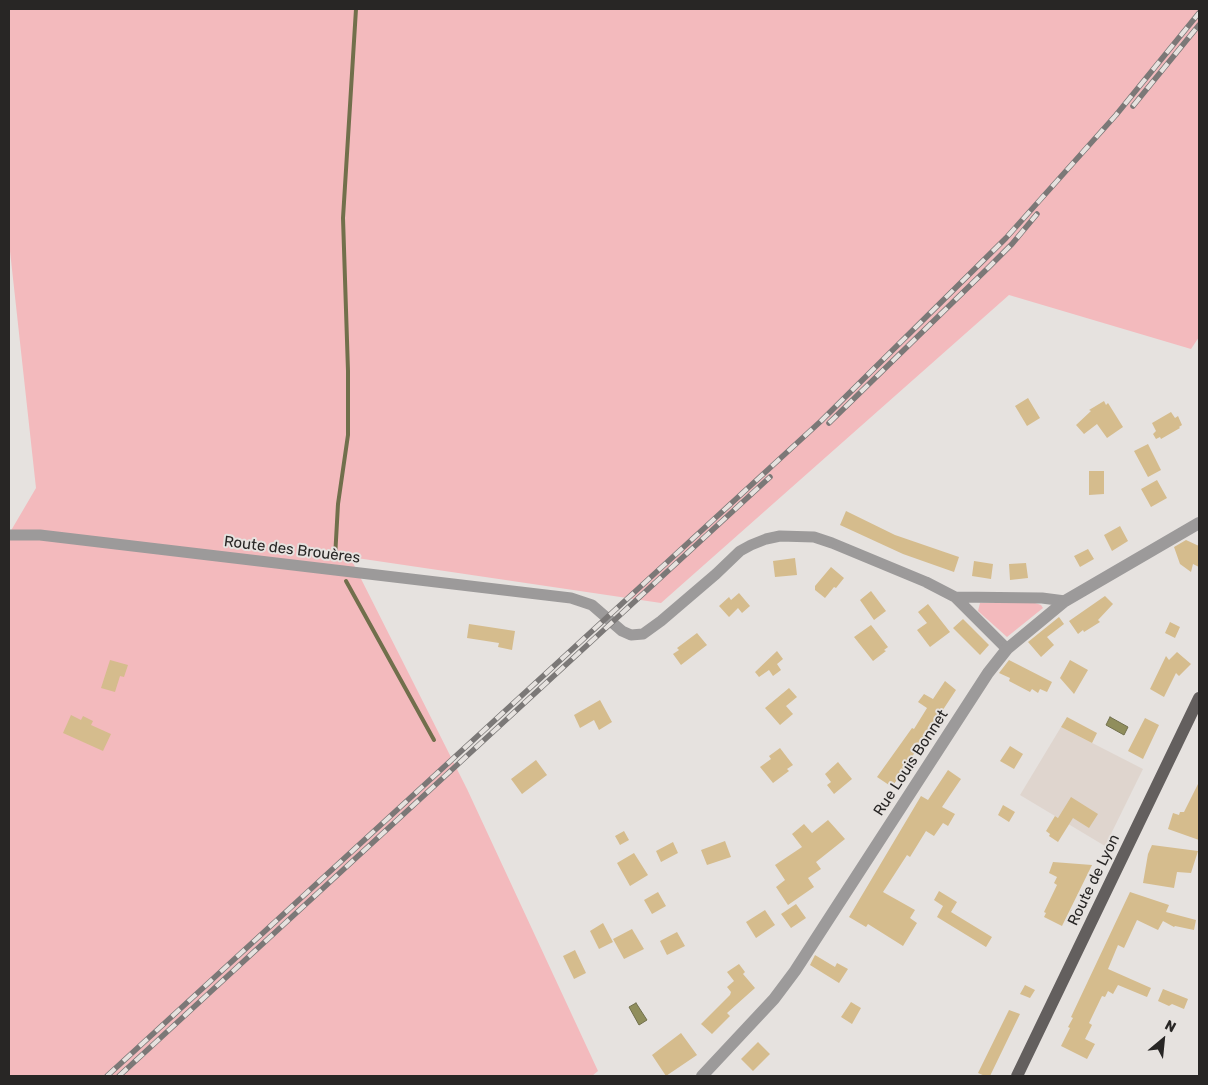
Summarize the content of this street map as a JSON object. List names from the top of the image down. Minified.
{"streets":{"main road":["Route de Lyon"],"street":["Route des Brouères","Rue Louis Bonnet"]},"north":"top right"}
